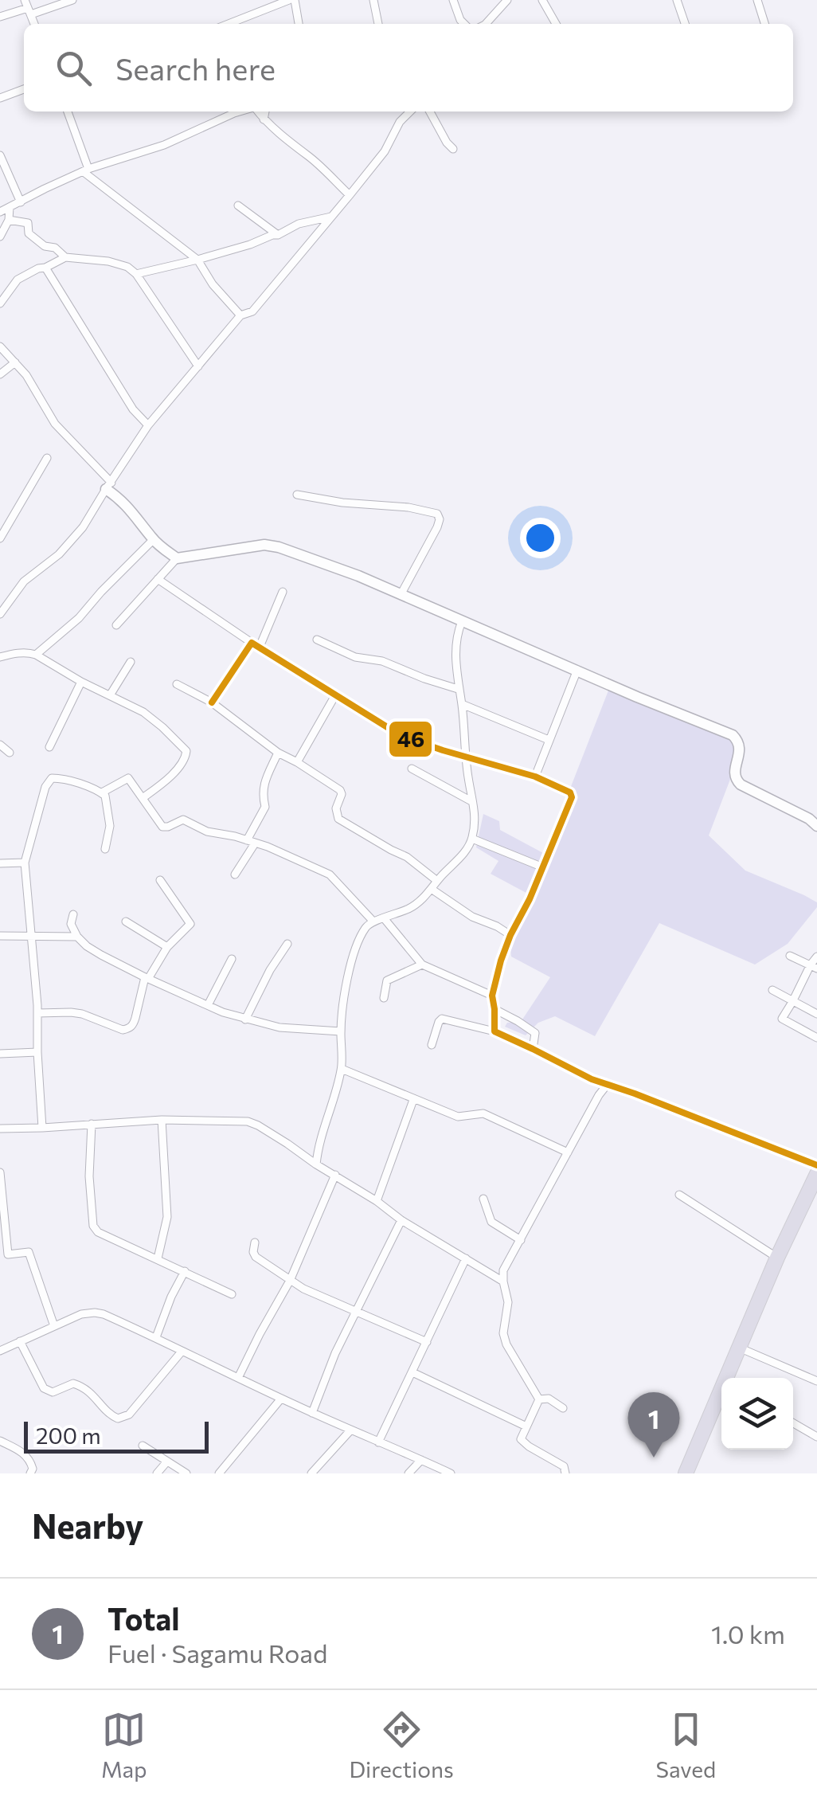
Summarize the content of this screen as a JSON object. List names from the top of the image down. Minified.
{"lines":["transit line 46"],"scale_bar":"200 m","page":{"search":"Search here","pins":"1","scale":"200 m","heading":"Nearby","list":[{"mark":"1","name":"Total","note":"Fuel · Sagamu Road","value":"1.0 km"}],"nav":["Map","Directions","Saved"]}}
